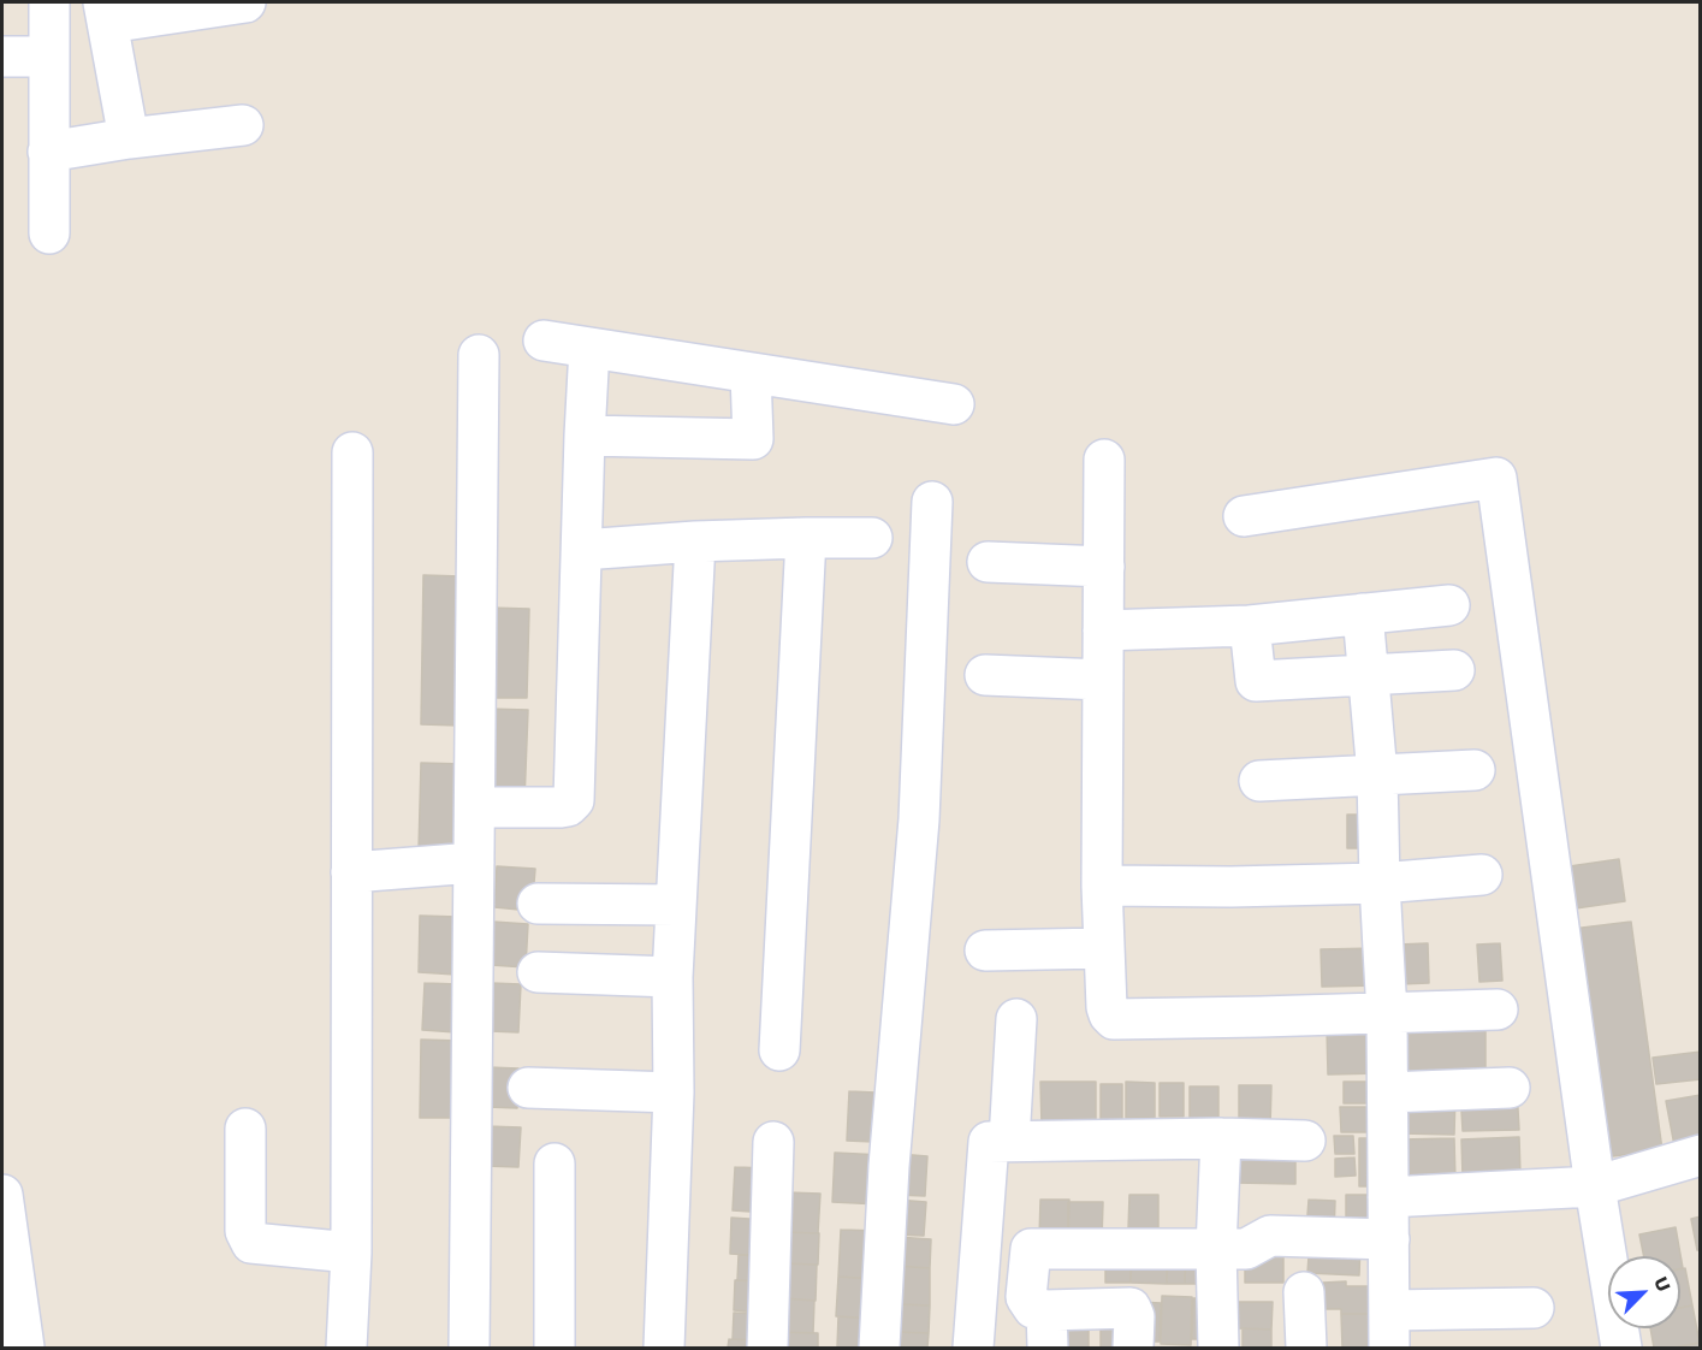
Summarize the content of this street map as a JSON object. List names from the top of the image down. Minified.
{"north":"top right"}
